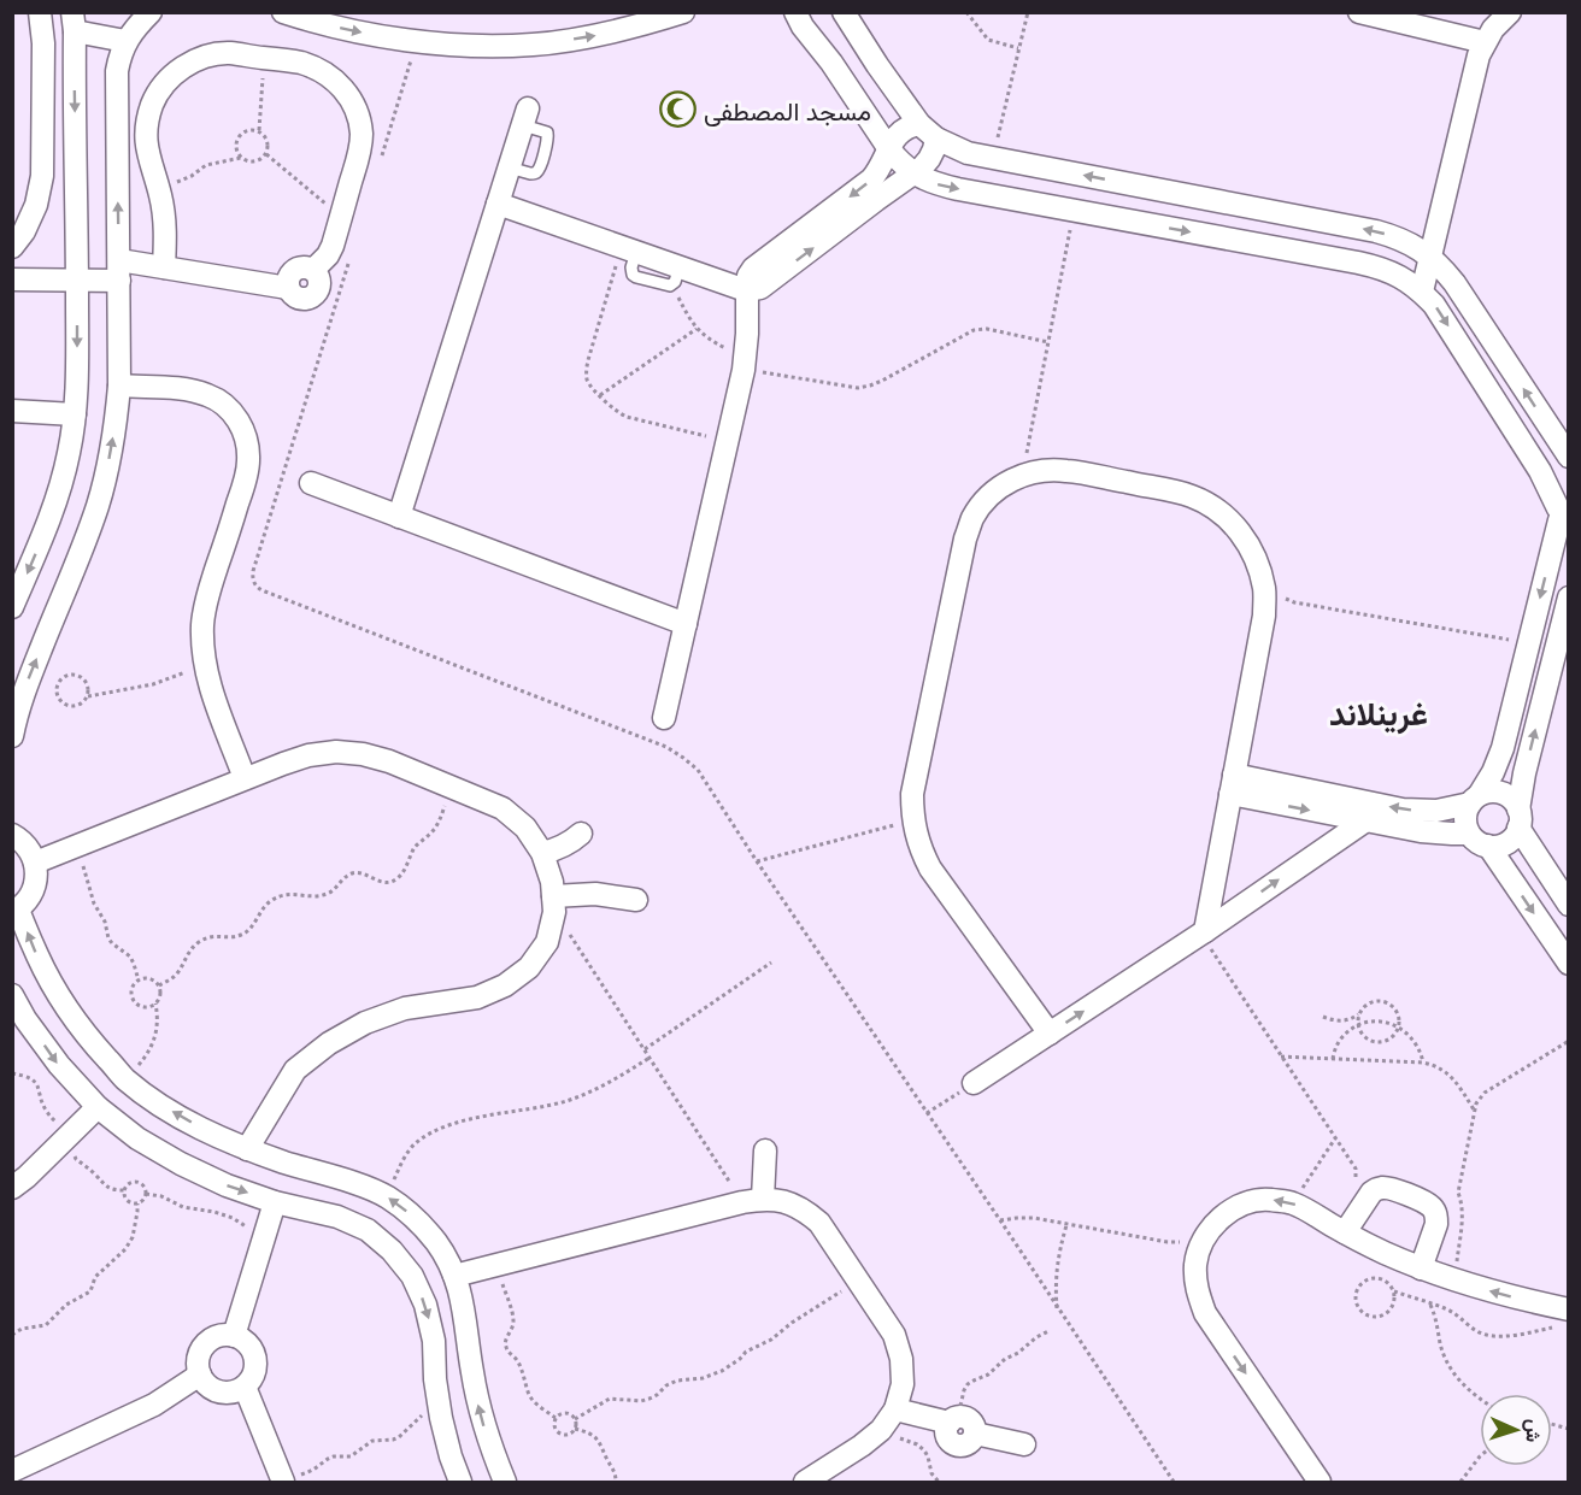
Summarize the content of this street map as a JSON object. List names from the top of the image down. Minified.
{"districts":["غرينلاند"],"places":{"mosque":["مسجد المصطفى"]},"north":"right"}
